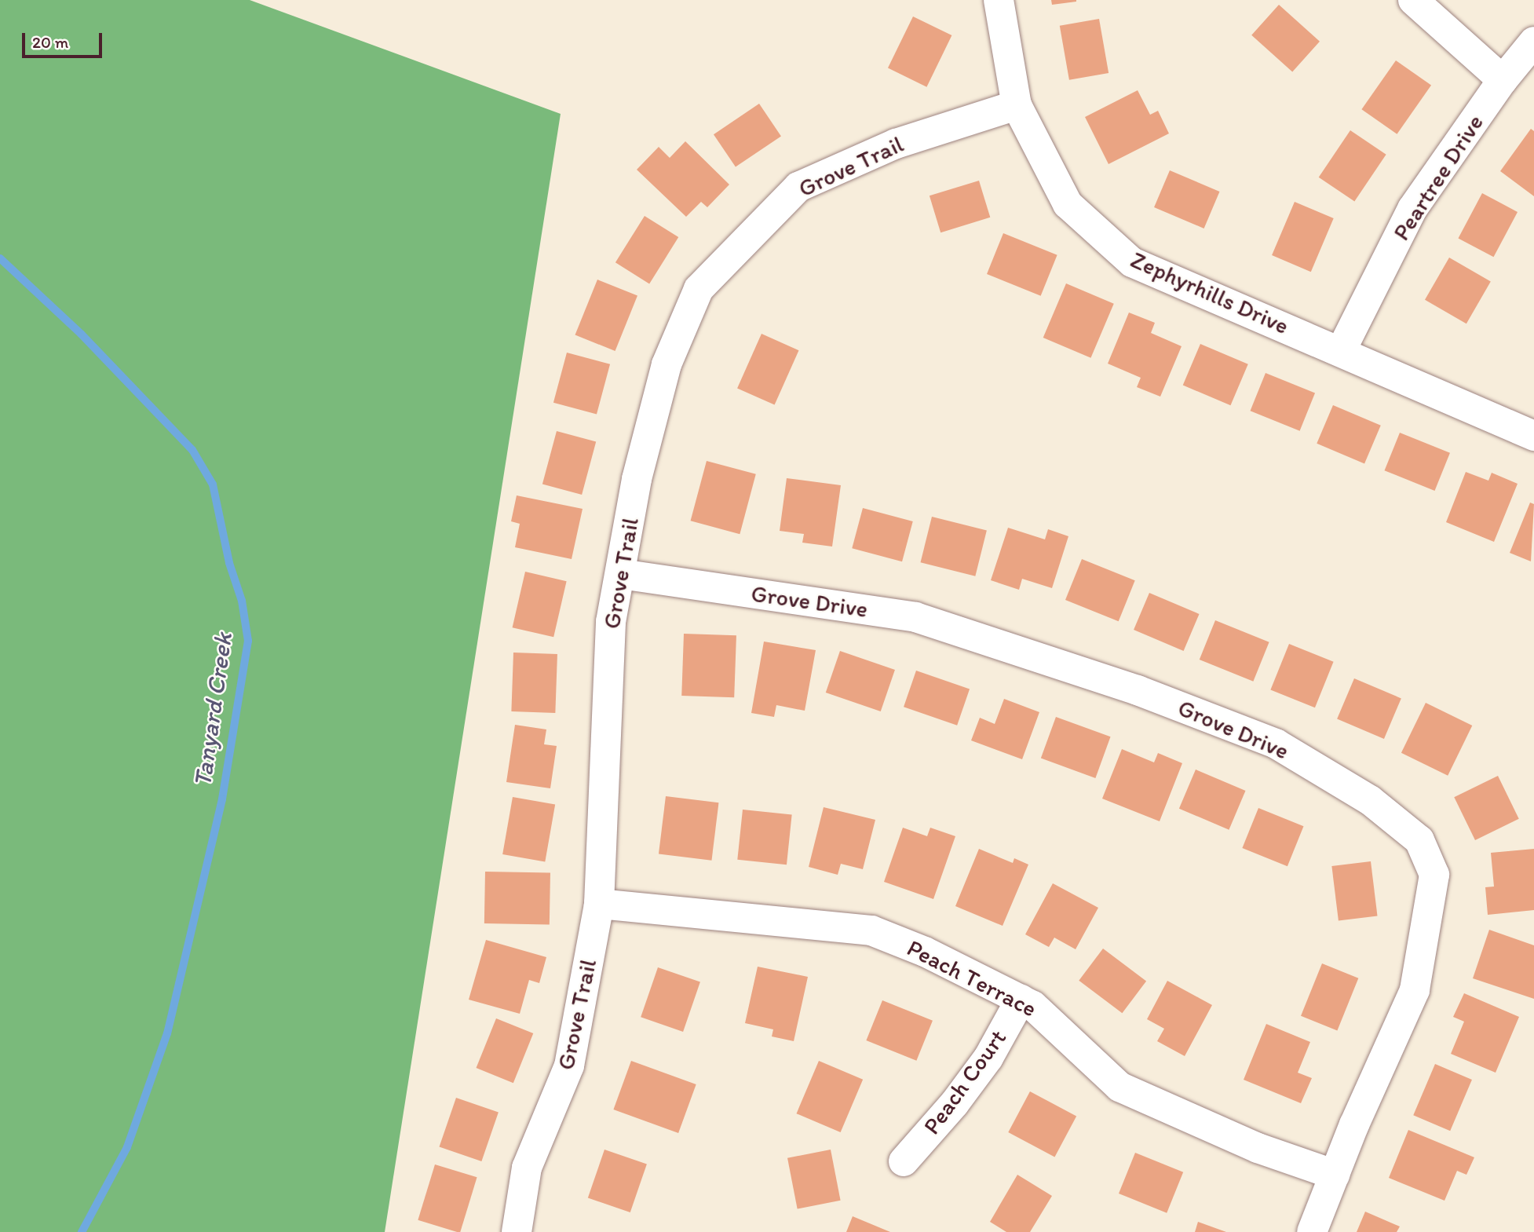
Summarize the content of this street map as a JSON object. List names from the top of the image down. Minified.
{"streets":{"street":["Grove Trail","Peartree Drive","Zephyrhills Drive","Grove Drive","Peach Terrace","Peach Court"]},"crossings":[["Grove Trail","Zephyrhills Drive"],["Grove Trail","Grove Drive"],["Grove Trail","Peach Terrace"],["Peartree Drive","Zephyrhills Drive"],["Grove Drive","Peach Terrace"],["Peach Terrace","Peach Court"]],"water":["Tanyard Creek"],"scale_bar":"20 m"}
